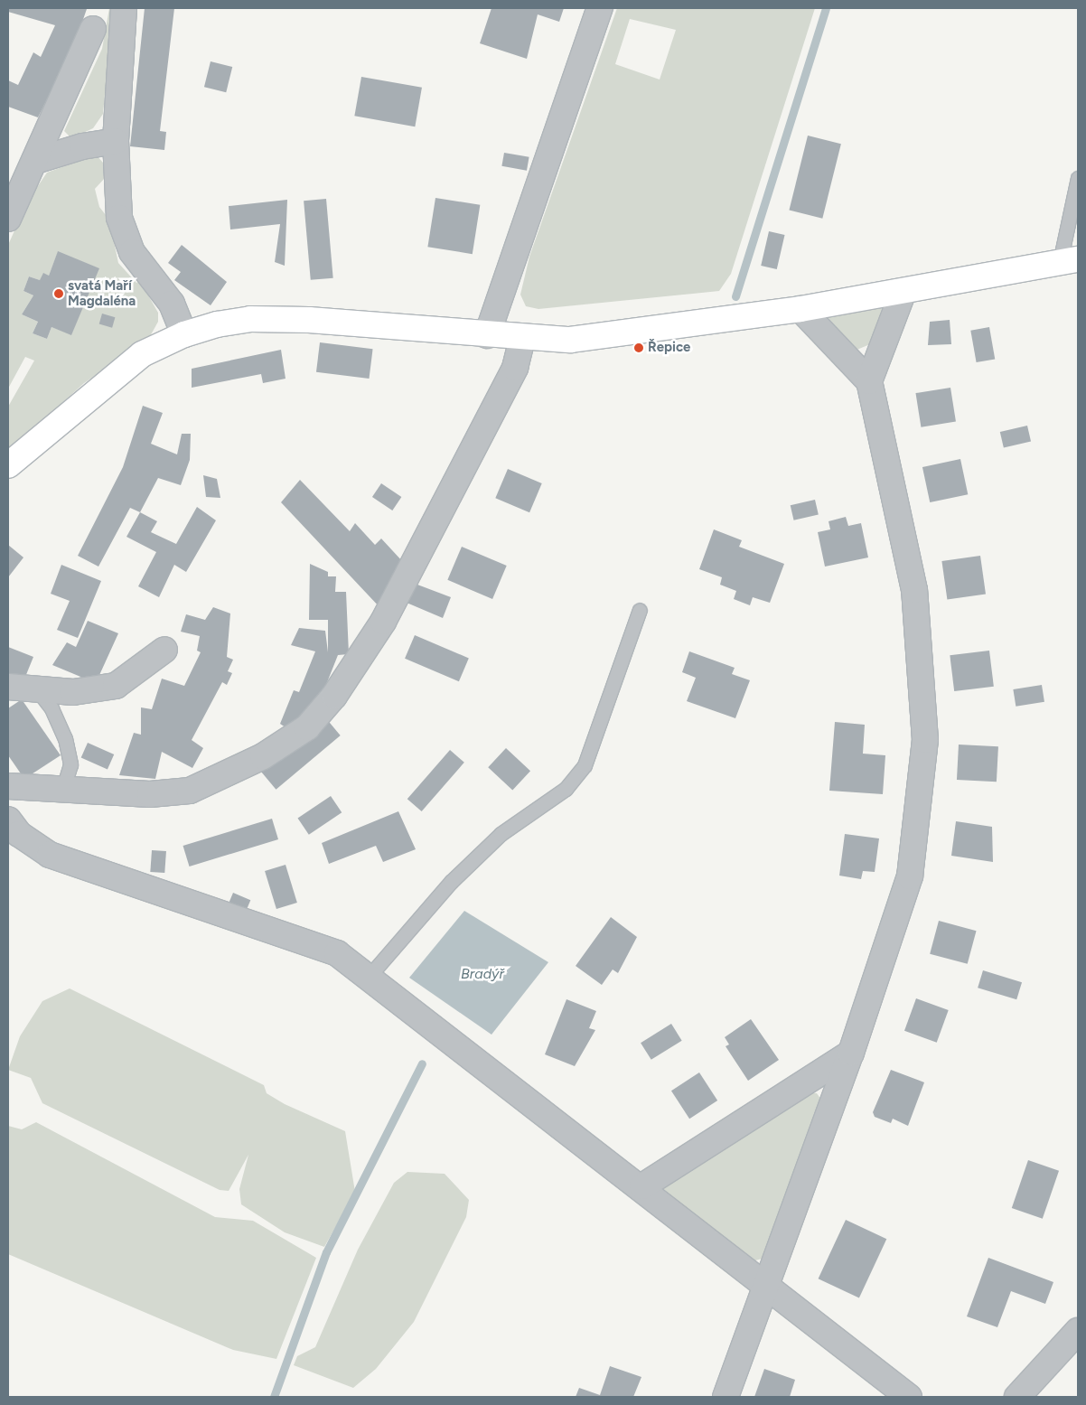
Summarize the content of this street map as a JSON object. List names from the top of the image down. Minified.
{"water":["Bradýř"],"places":["svatá Maří Magdaléna","Řepice"]}
